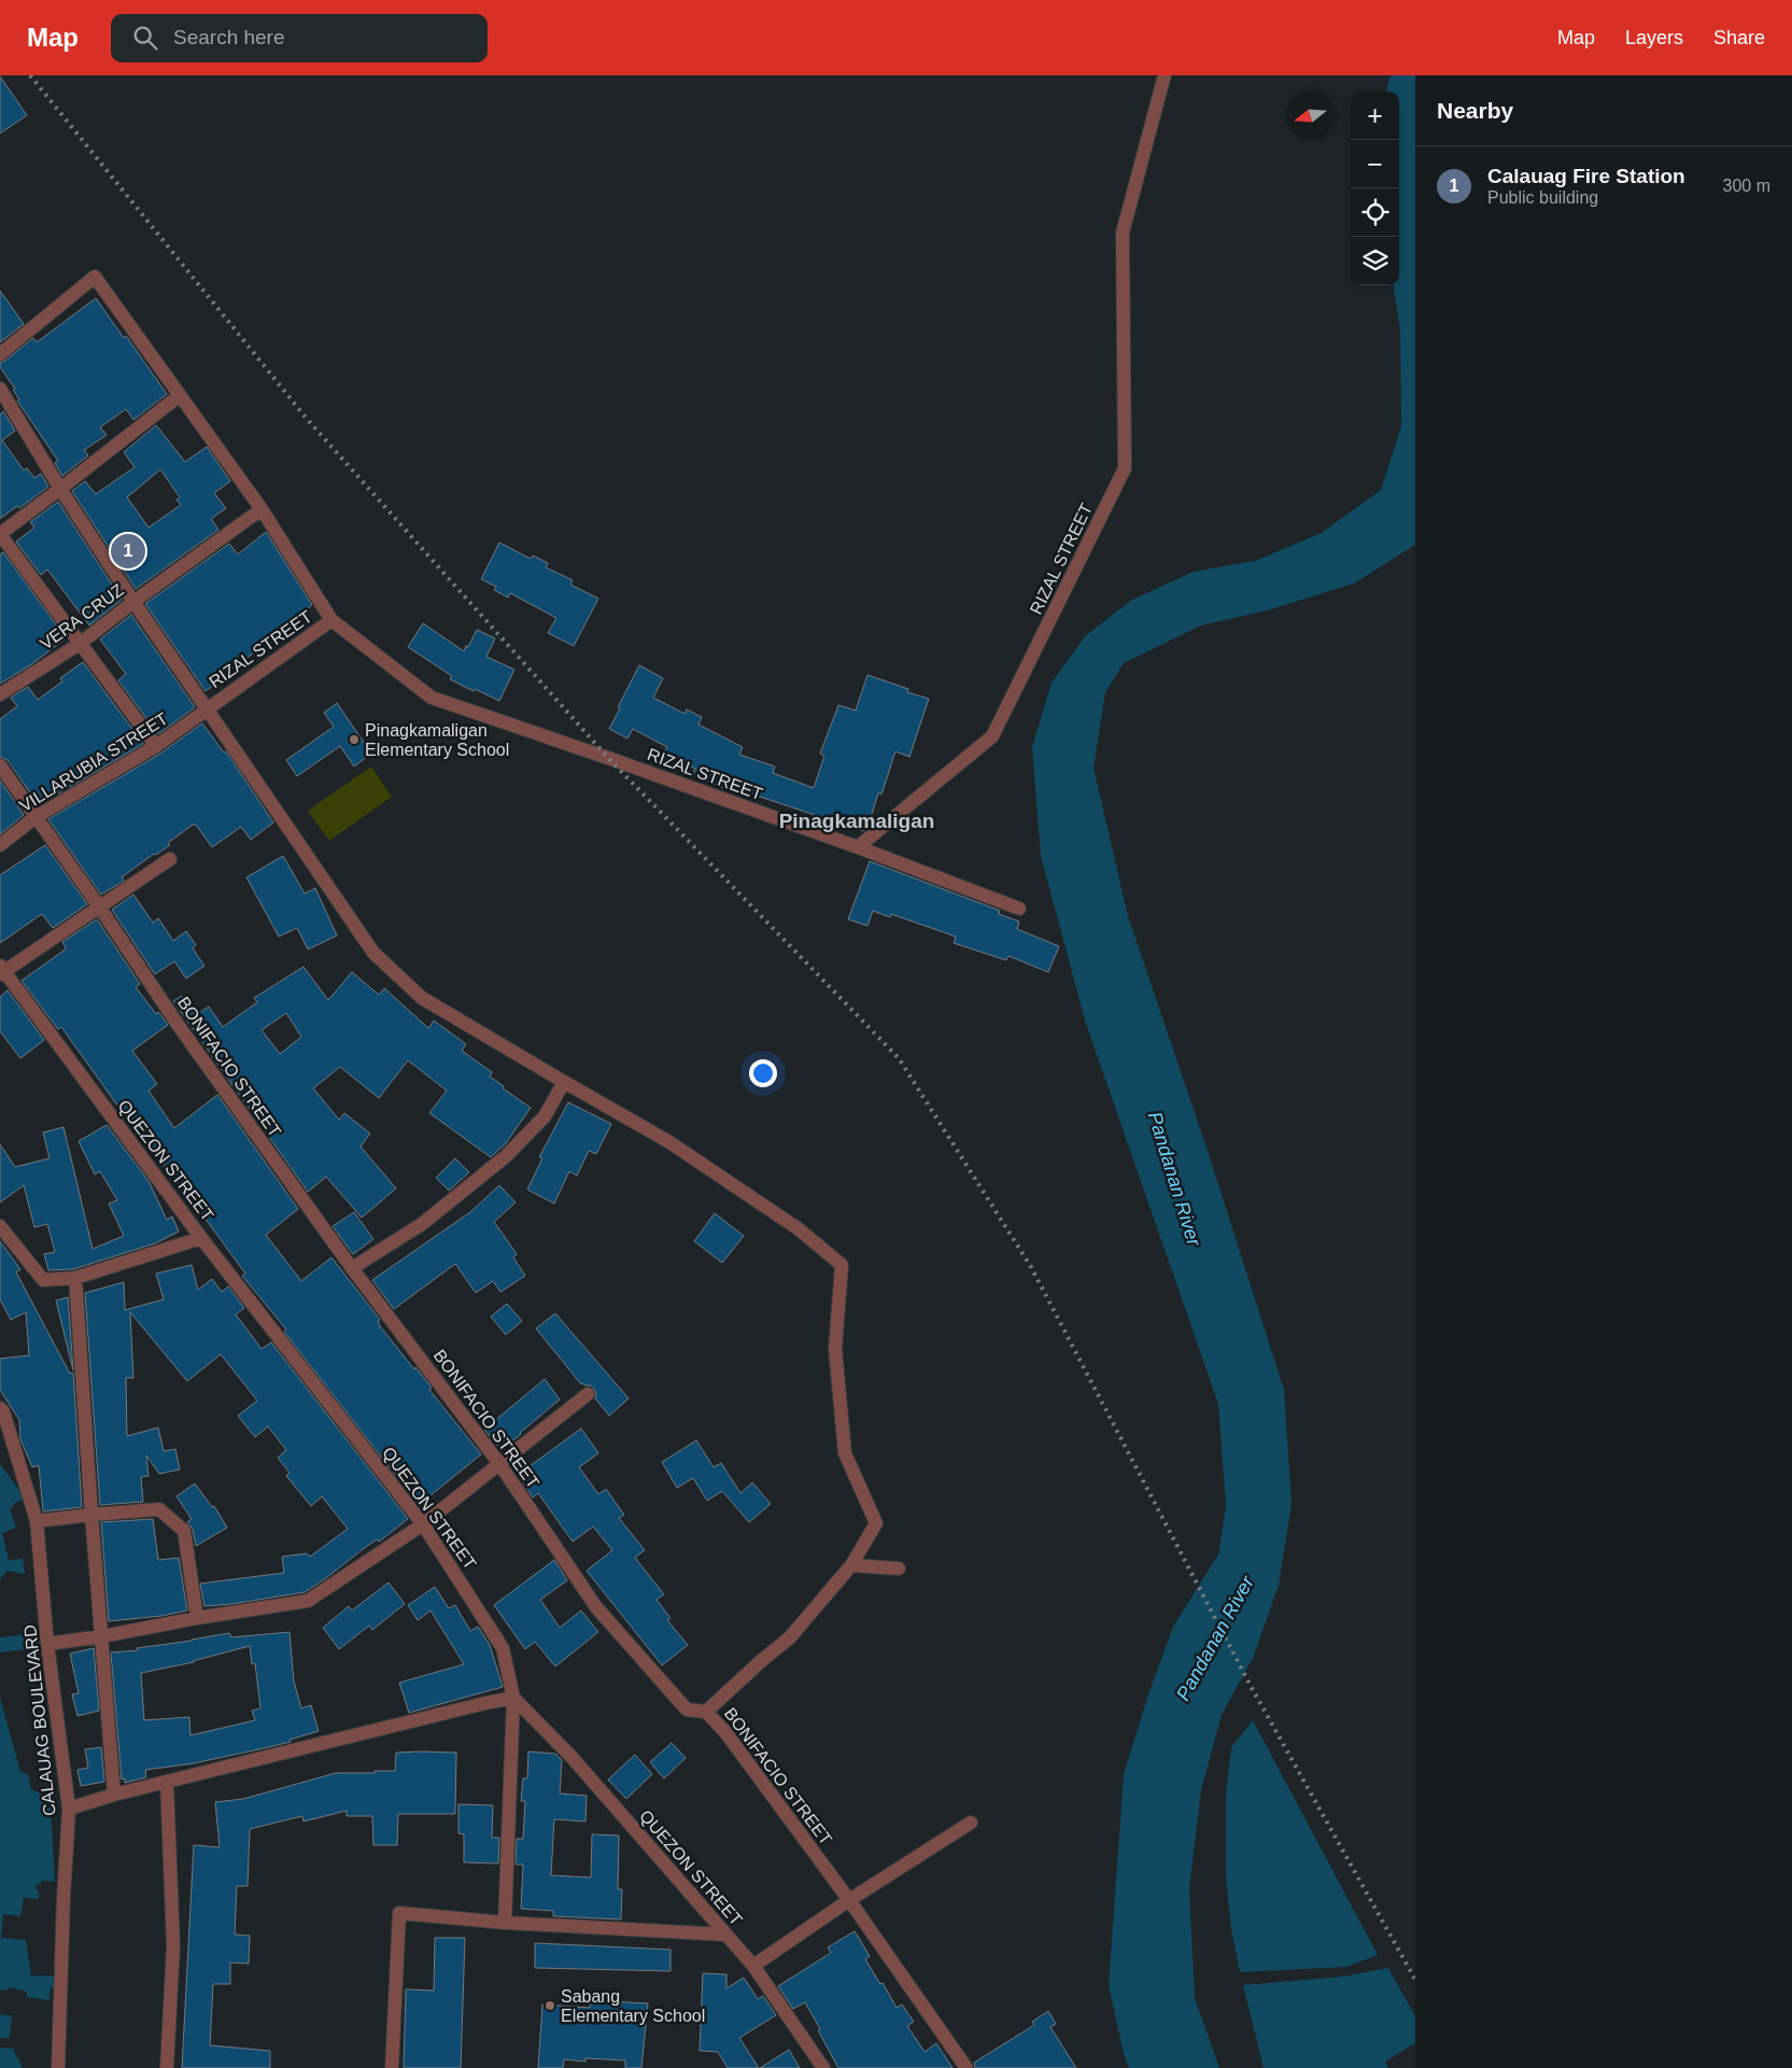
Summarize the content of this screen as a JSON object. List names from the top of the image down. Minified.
{"streets":{"street":["RIZAL STREET","VERA CRUZ","VILLARUBIA STREET","BONIFACIO STREET","QUEZON STREET","CALAUAG BOULEVARD"]},"crossings":[["RIZAL STREET","VERA CRUZ"],["RIZAL STREET","VILLARUBIA STREET"],["VILLARUBIA STREET","BONIFACIO STREET"]],"districts":["Pinagkamaligan"],"water":["Pandanan River"],"places":["Pinagkamaligan Elementary School","Sabang Elementary School"],"north":"left","page":{"header":"Map","search":"Search here","nav":["Map","Layers","Share"],"heading":"Nearby","map_buttons":["+","−"],"list":[{"mark":"1","name":"Calauag Fire Station","note":"Public building","value":"300 m"}],"pins":"1"}}
